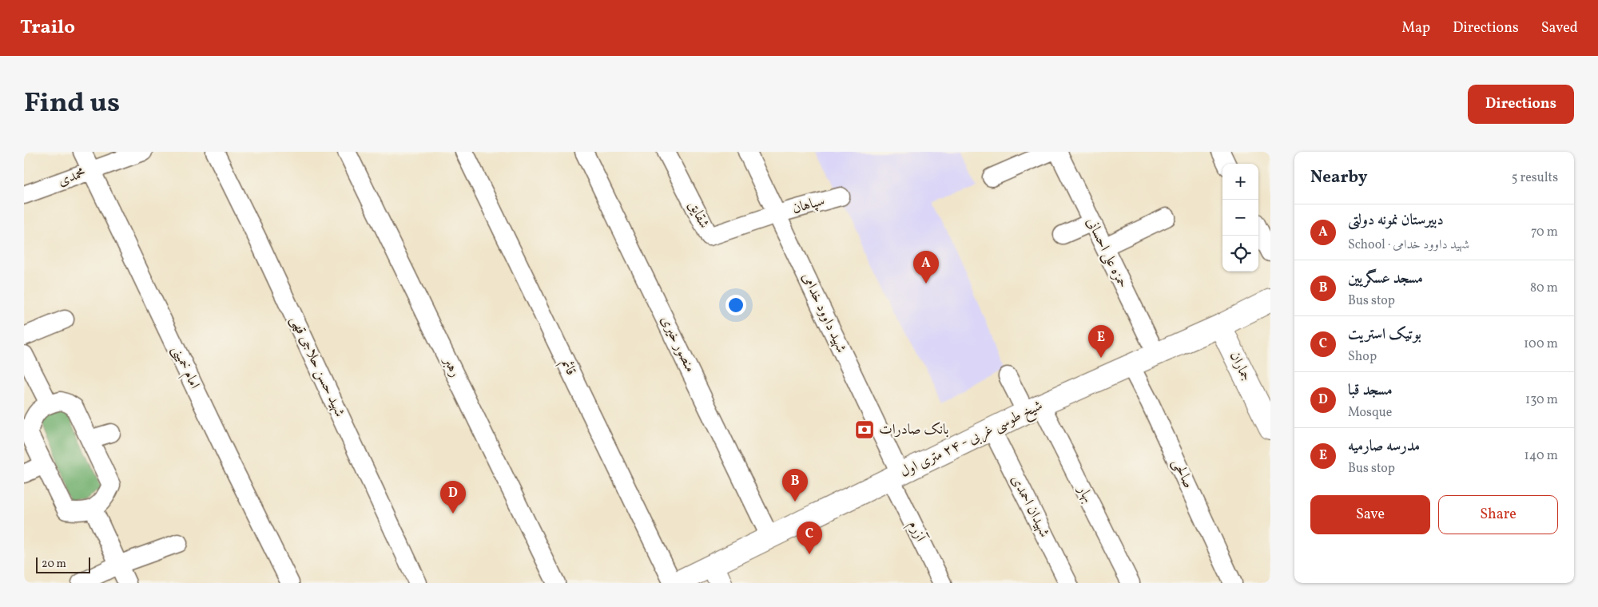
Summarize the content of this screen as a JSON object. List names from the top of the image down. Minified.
{"streets":{"main road":["جماران","شیخ طوسی غربی - ۲۴ متری اول"],"street":["محمدی","سپاهان","شقایق","حمزه علی احسانی","شهید داوود خدامی","منصور خیری","شهید حسن حلاجی قهی","امام خمینی","رهبر","قائم","صالحی","بهار","شهیدان احمدی","آزرم"]},"crossings":[["محمدی","امام خمینی"],["سپاهان","شقایق"],["سپاهان","شهید داوود خدامی"],["شقایق","شهید داوود خدامی"],["حمزه علی احسانی","شیخ طوسی غربی - ۲۴ متری اول"],["شهید داوود خدامی","شیخ طوسی غربی - ۲۴ متری اول"],["شهید داوود خدامی","آزرم"],["منصور خیری","شیخ طوسی غربی - ۲۴ متری اول"],["جماران","شیخ طوسی غربی - ۲۴ متری اول"],["شیخ طوسی غربی - ۲۴ متری اول","صالحی"],["شیخ طوسی غربی - ۲۴ متری اول","بهار"],["شیخ طوسی غربی - ۲۴ متری اول","شهیدان احمدی"],["شیخ طوسی غربی - ۲۴ متری اول","آزرم"]],"places":{"bank":["بانک صادرات"]},"scale_bar":"20 m","page":{"header":"Trailo","nav":["Map","Directions","Saved"],"title":"Find us","buttons":["Directions",["Save","Share"]],"heading":["Nearby","5 results"],"map_buttons":["+","−"],"list":[{"mark":"A","name":"دبیرستان نمونه دولتی","note":"School · شهید داوود خدامی","value":"70 m"},{"mark":"B","name":"مسجد عسگریین","note":"Bus stop","value":"80 m"},{"mark":"C","name":"بوتیک استریت","note":"Shop","value":"100 m"},{"mark":"D","name":"مسجد قبا","note":"Mosque","value":"130 m"},{"mark":"E","name":"مدرسه صارمیه","note":"Bus stop","value":"140 m"}],"pins":["A","E","B","D","C"],"scale":"20 m"}}
